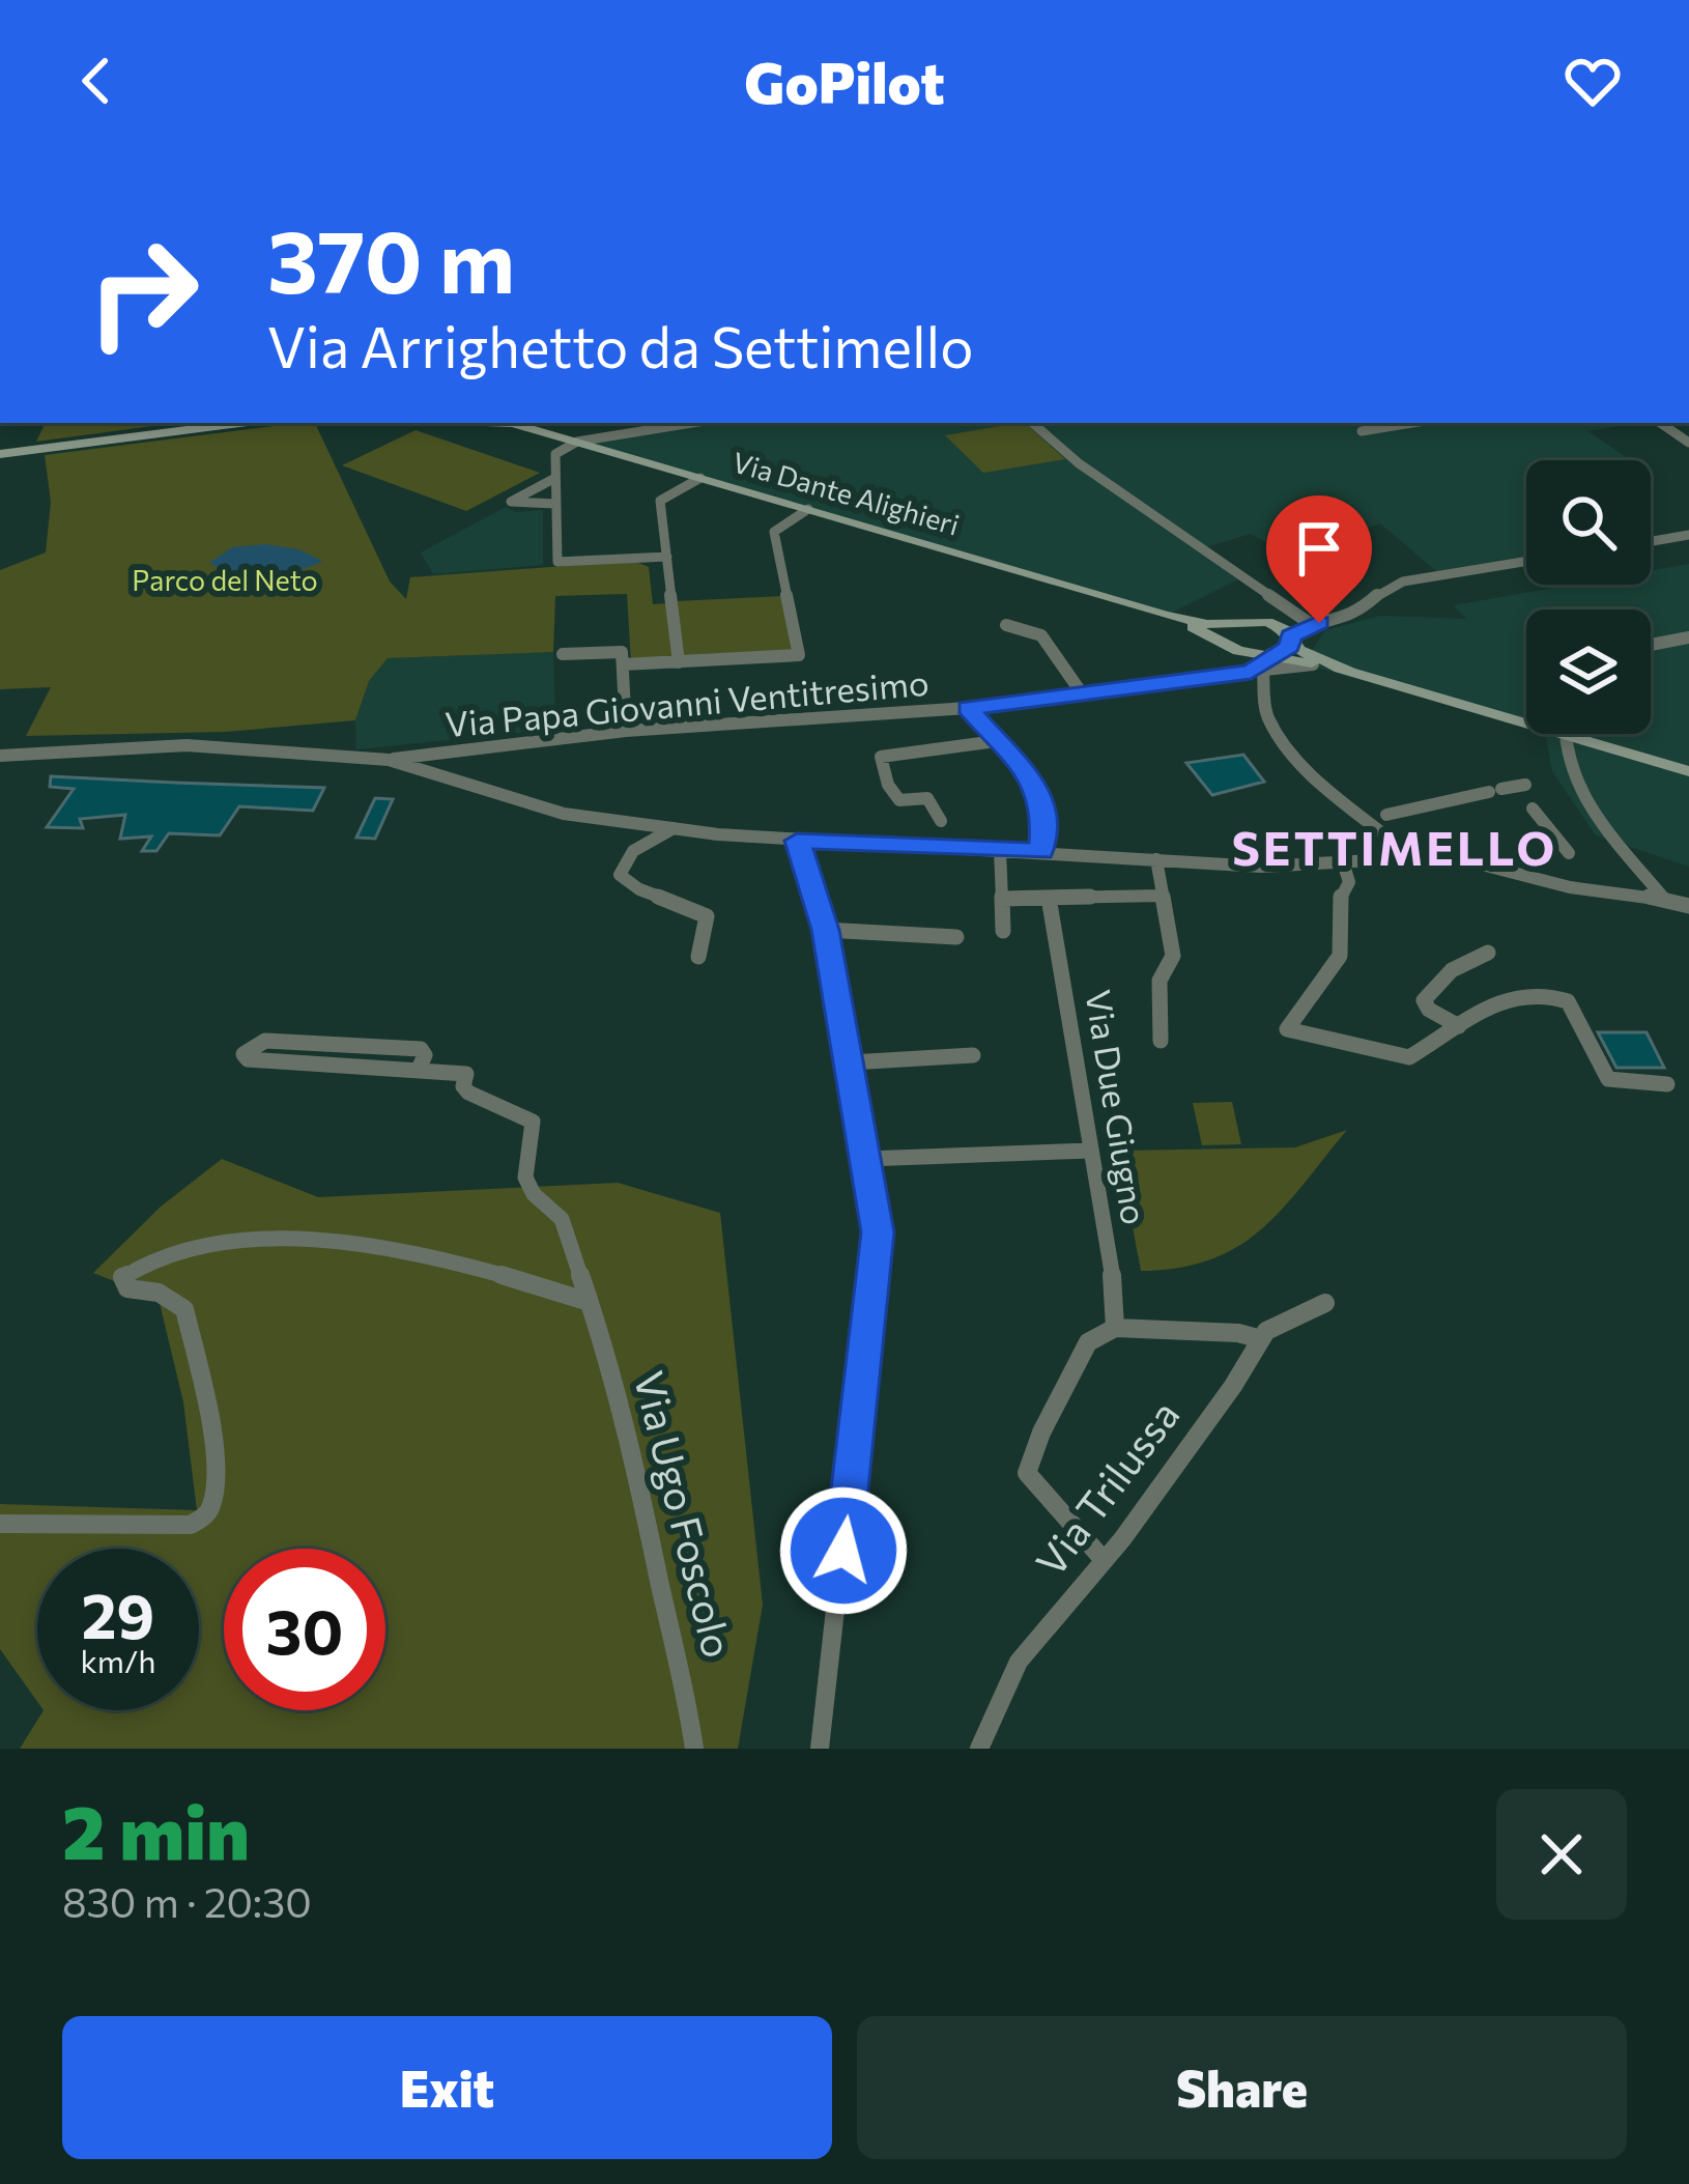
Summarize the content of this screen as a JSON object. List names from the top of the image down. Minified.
{"streets":{"main road":["Via Dante Alighieri"],"street":["Via Papa Giovanni Ventitresimo","Via Due Giugno","Via Trilussa","Via Ugo Foscolo"]},"crossings":[["Via Dante Alighieri","Via Papa Giovanni Ventitresimo"]],"districts":["SETTIMELLO"],"parks":["Parco del Neto"],"page":{"header":"GoPilot","turn":["370 m","Via Arrighetto da Settimello"],"speed":"29 km/h","limit":"30","heading":["2 min","830 m · 20:30"],"buttons":["Exit","Share"]}}
